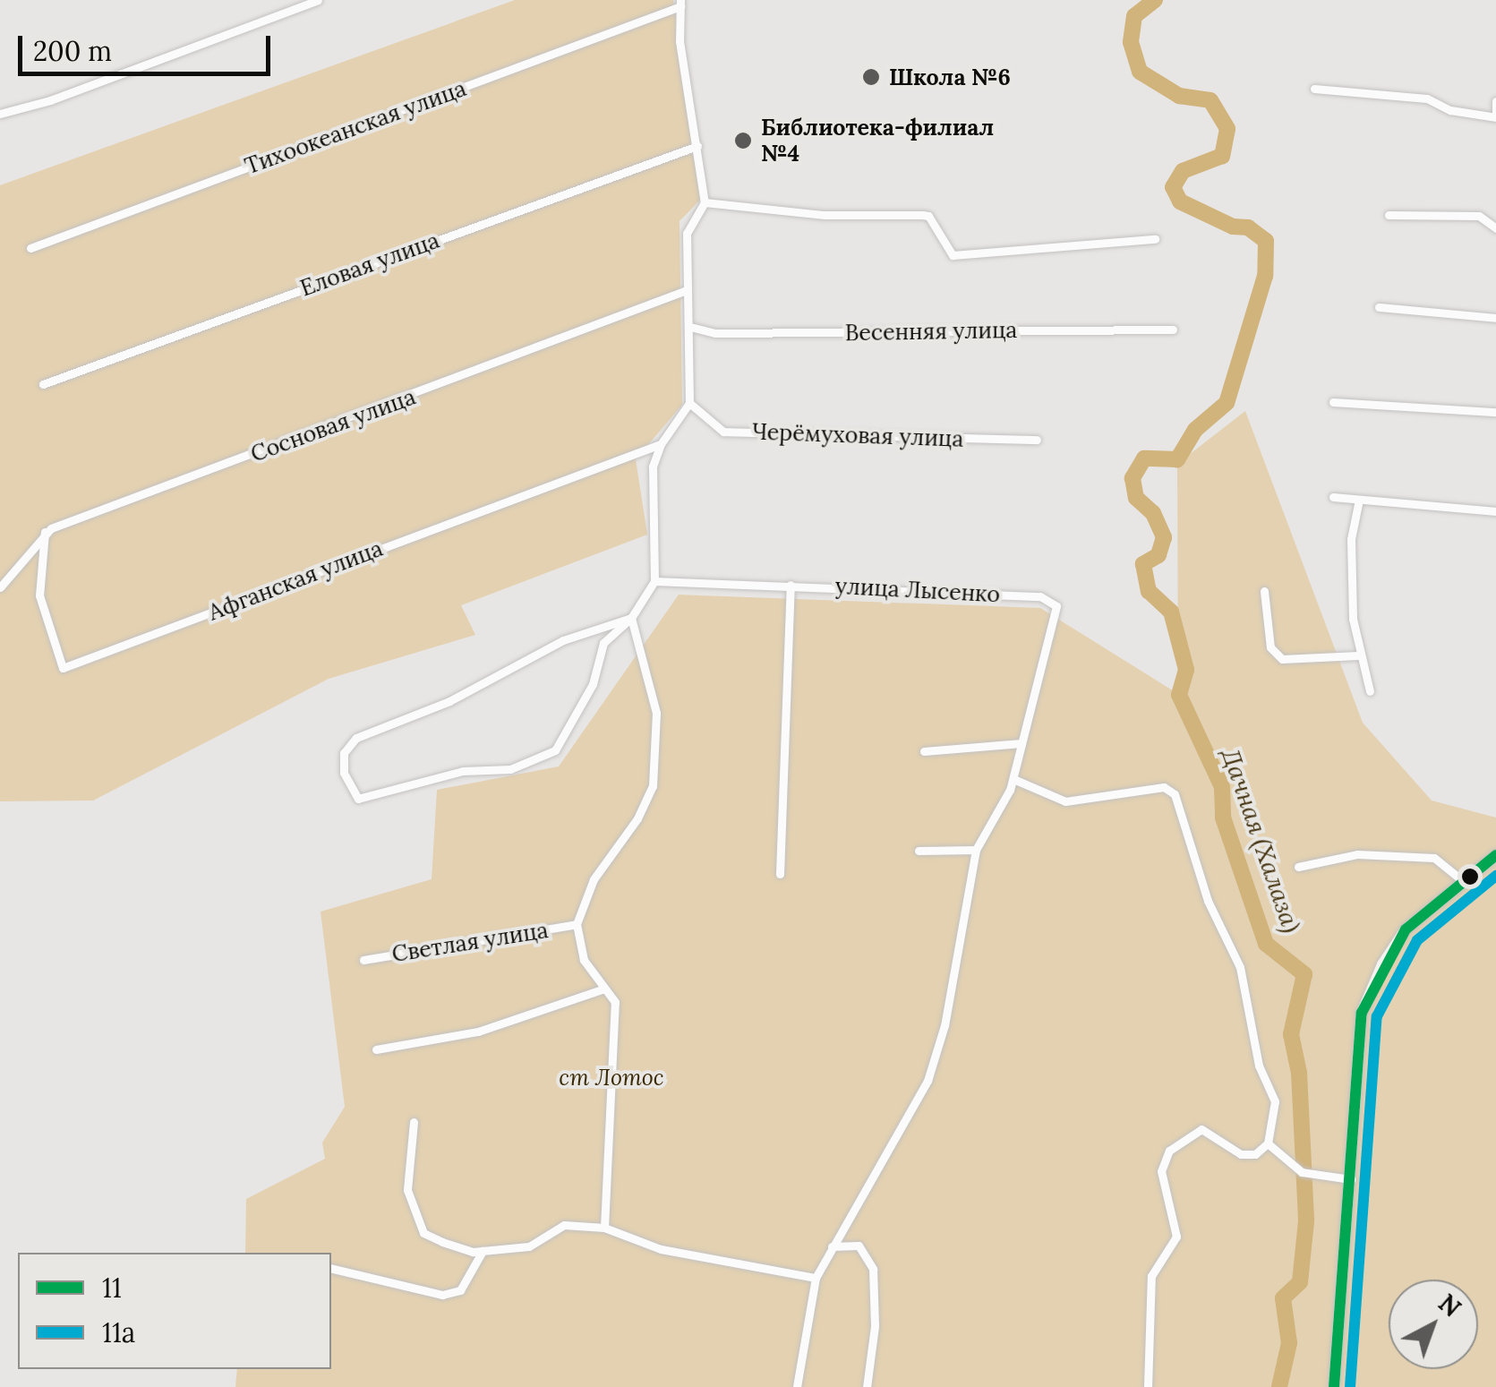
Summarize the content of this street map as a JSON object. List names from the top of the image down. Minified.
{"streets":{"street":["Тихоокеанская улица","Еловая улица","Весенняя улица","Сосновая улица","Черёмуховая улица","Афганская улица","улица Лысенко","Светлая улица"]},"crossings":[["Сосновая улица","Афганская улица"]],"water":["Дачная (Халаза)"],"parks":["ст Лотос"],"places":["Школа №6","Библиотека-филиал №4"],"lines":["transit line 11","transit line 11а"],"legend":["11","11а"],"scale_bar":"200 m","north":"top right"}
